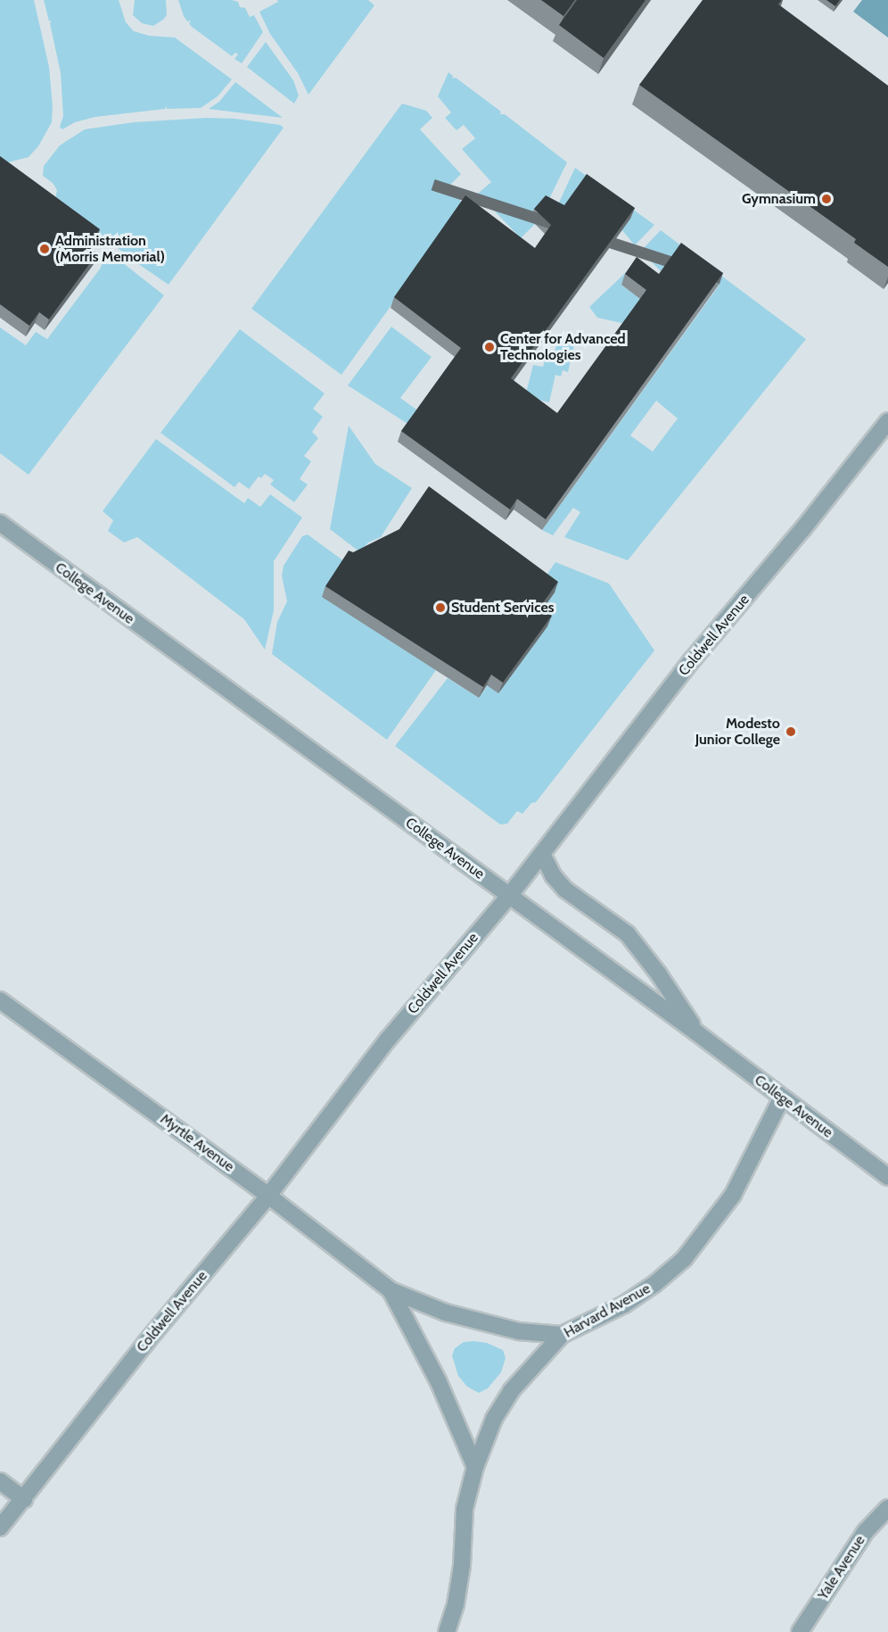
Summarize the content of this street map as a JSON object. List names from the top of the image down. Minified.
{"streets":{"street":["College Avenue","Coldwell Avenue","Myrtle Avenue","Harvard Avenue","Yale Avenue"]},"crossings":[["College Avenue","Coldwell Avenue"],["College Avenue","Harvard Avenue"],["Coldwell Avenue","Myrtle Avenue"],["Myrtle Avenue","Harvard Avenue"]],"places":["Gymnasium","Administration (Morris Memorial)","Center for Advanced Technologies","Student Services","Modesto Junior College"]}
